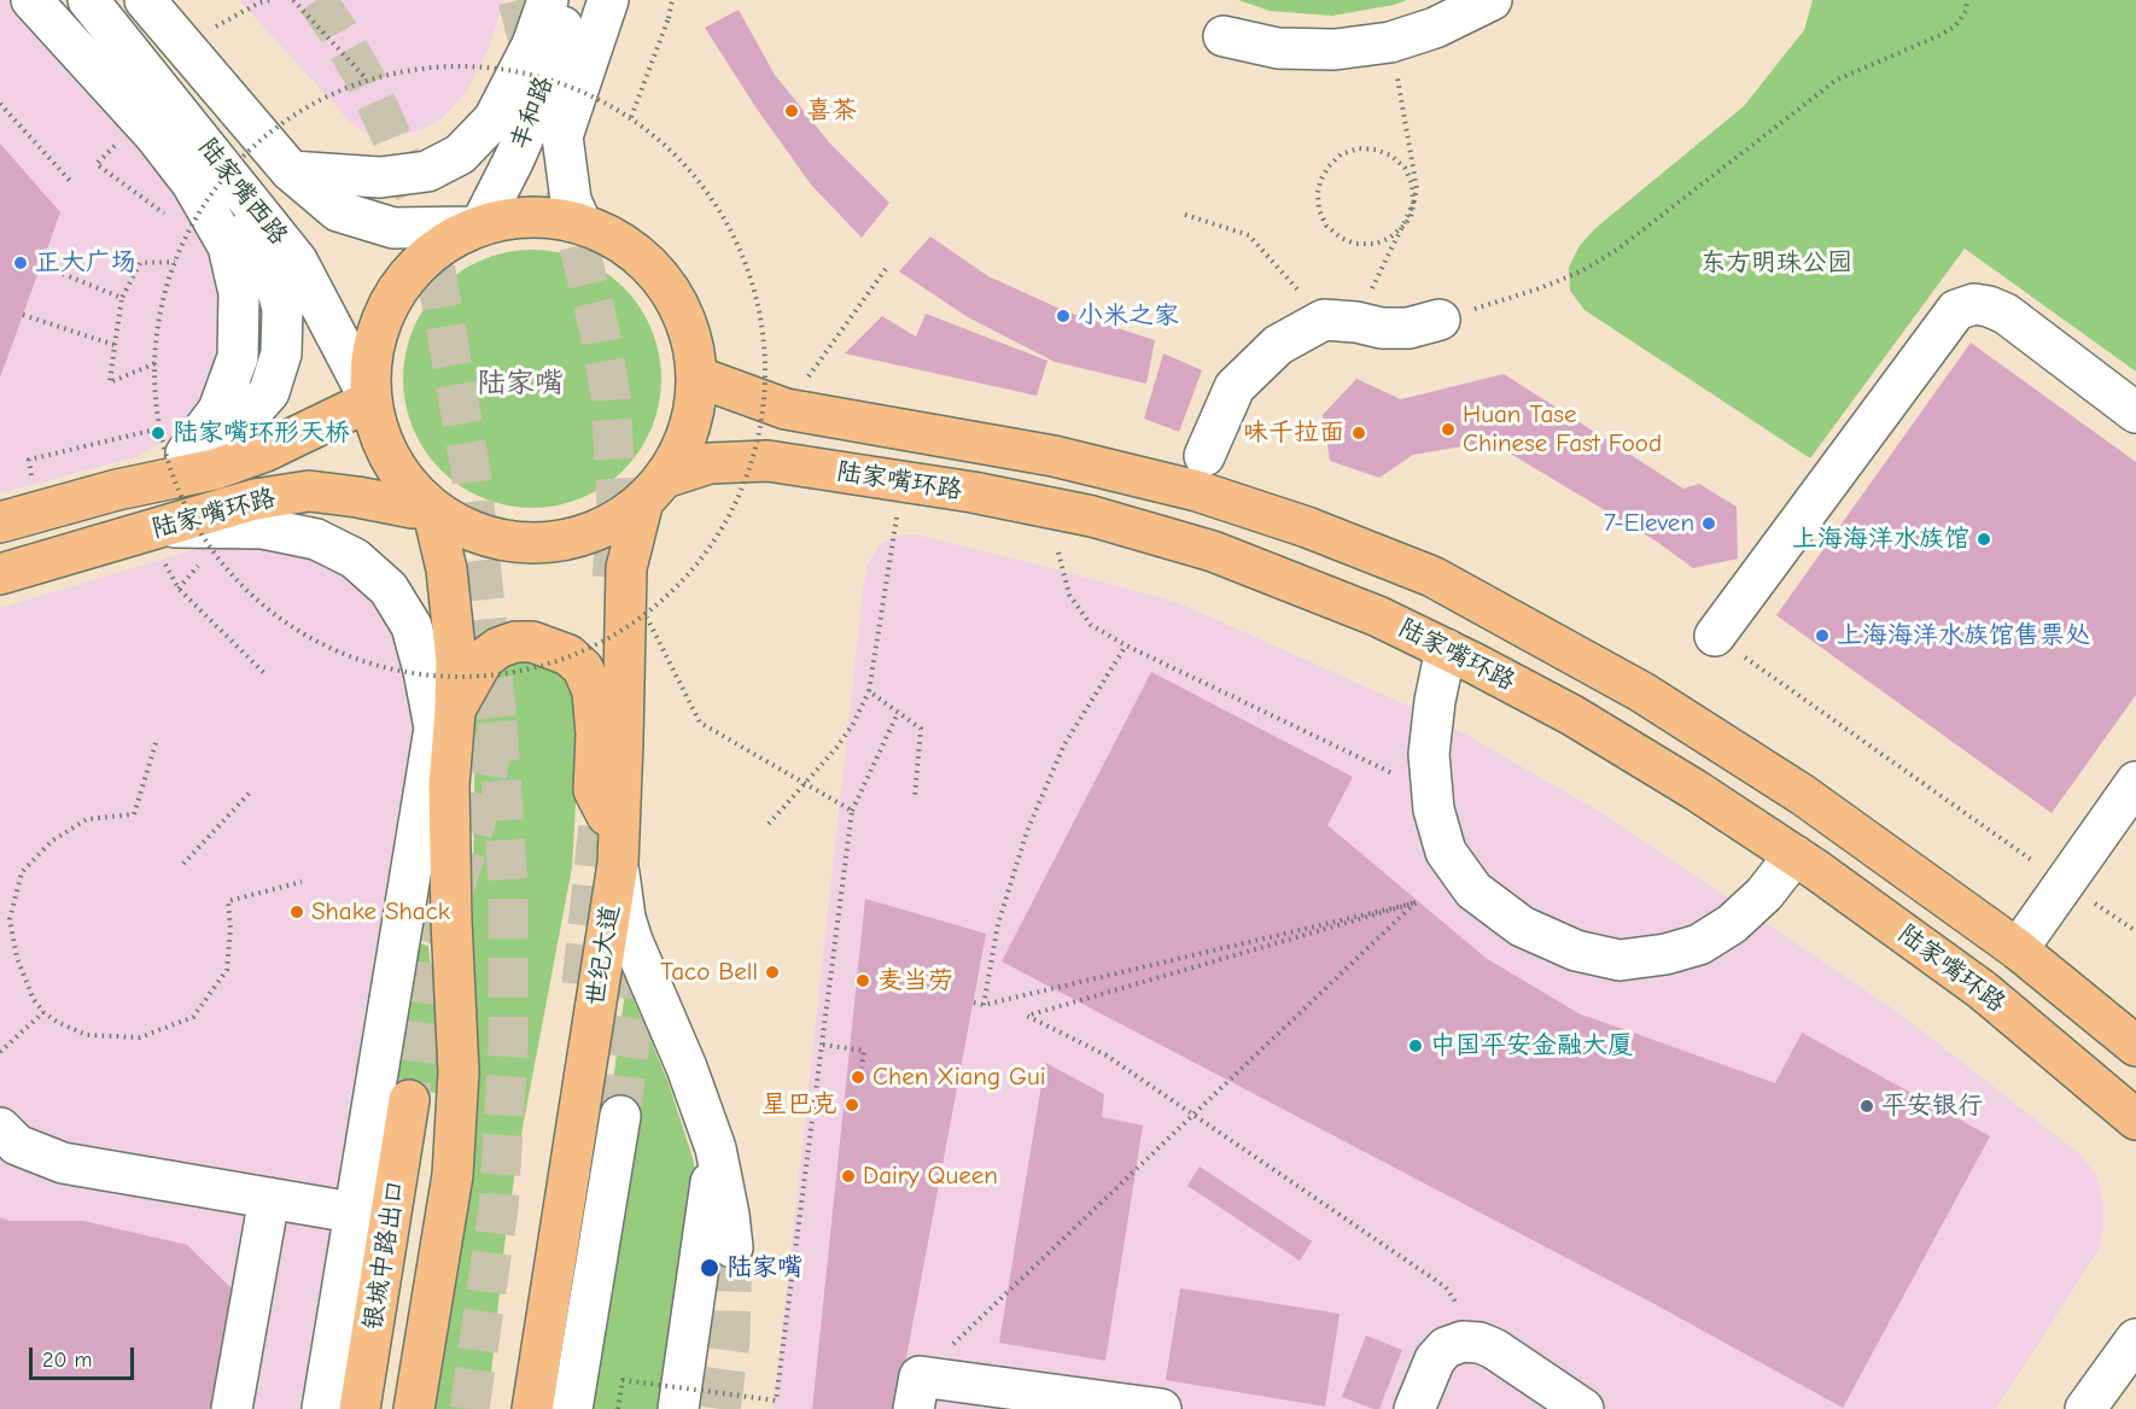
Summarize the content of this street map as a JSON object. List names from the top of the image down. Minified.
{"streets":{"main road":["陆家嘴环路","世纪大道","银城中路出口"],"street":["丰和路","陆家嘴西路"]},"crossings":[["丰和路","陆家嘴西路"],["陆家嘴西路","陆家嘴环路"],["陆家嘴环路","世纪大道"]],"districts":["陆家嘴"],"parks":["东方明珠公园"],"places":["喜茶","正大广场","小米之家","Huan Tase Chinese Fast Food","陆家嘴环形天桥","味千拉面","7-Eleven","上海海洋水族馆","上海海洋水族馆售票处","Shake Shack","Taco Bell","麦当劳","中国平安金融大厦","Chen Xiang Gui","星巴克","平安银行","Dairy Queen","陆家嘴"],"scale_bar":"20 m"}
